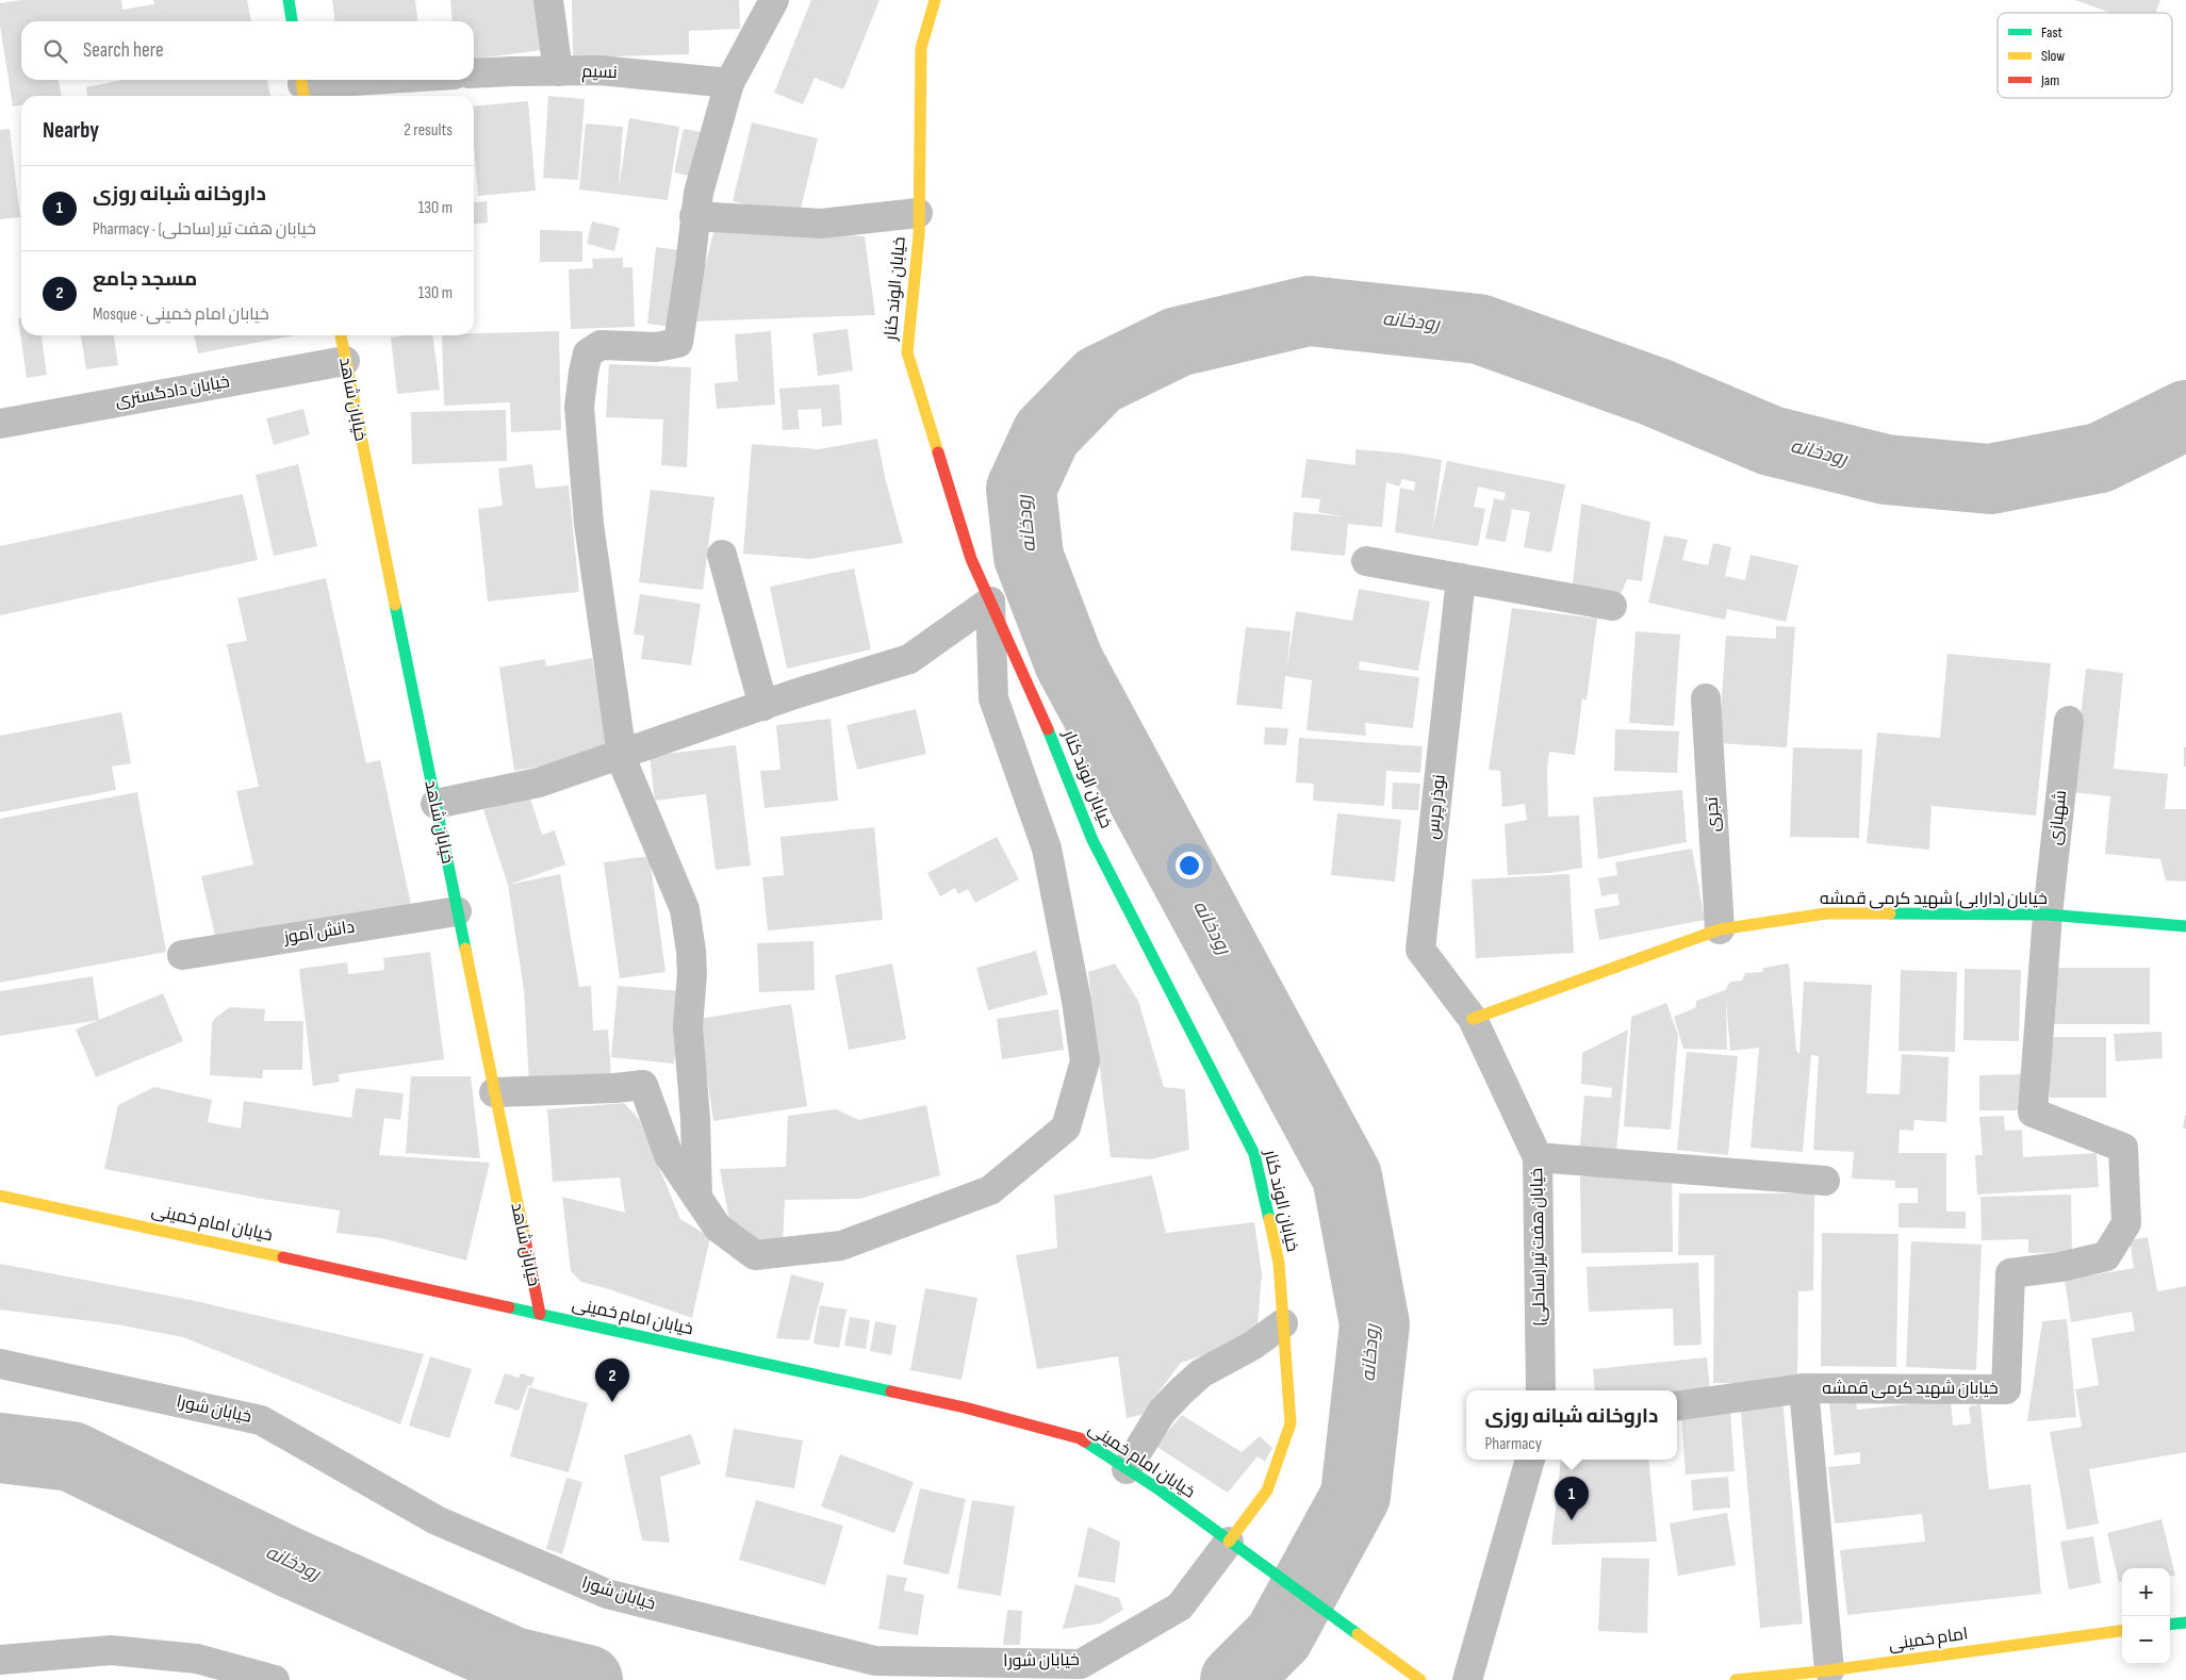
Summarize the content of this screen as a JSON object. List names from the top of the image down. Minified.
{"streets":{"street":["نسیم","خیابان الوند کنار","خیابان دادگستری","خیابان شاهد","نوذر چرس","تجری","شهبازی","خیابان (دارابی) شهید کرمی قمشه","دانش آموز","خیابان امام خمینی","خیابان هفت تیر (ساحلی)","خیابان شهید کرمی قمشه","خیابان شورا","امام خمینی"]},"crossings":[["خیابان الوند کنار","خیابان امام خمینی"],["خیابان الوند کنار","خیابان شورا"],["خیابان دادگستری","خیابان شاهد"],["خیابان شاهد","دانش آموز"],["خیابان شاهد","خیابان امام خمینی"],["نوذر چرس","خیابان (دارابی) شهید کرمی قمشه"],["نوذر چرس","خیابان هفت تیر (ساحلی)"],["تجری","خیابان (دارابی) شهید کرمی قمشه"],["شهبازی","خیابان (دارابی) شهید کرمی قمشه"],["شهبازی","خیابان شهید کرمی قمشه"],["خیابان (دارابی) شهید کرمی قمشه","خیابان هفت تیر (ساحلی)"],["خیابان (دارابی) شهید کرمی قمشه","خیابان شهید کرمی قمشه"],["خیابان امام خمینی","خیابان شورا"]],"water":["رودخانه"],"legend":["Fast","Slow","Jam"],"page":{"search":"Search here","heading":["Nearby","2 results"],"list":[{"mark":"1","name":"داروخانه شبانه روزی","note":"Pharmacy · خیابان هفت تیر (ساحلی)","value":"130 m"},{"mark":"2","name":"مسجد جامع","note":"Mosque · خیابان امام خمینی","value":"130 m"}],"pins":["2","1"],"popup":["داروخانه شبانه روزی","Pharmacy"],"map_buttons":["+","−"]}}
